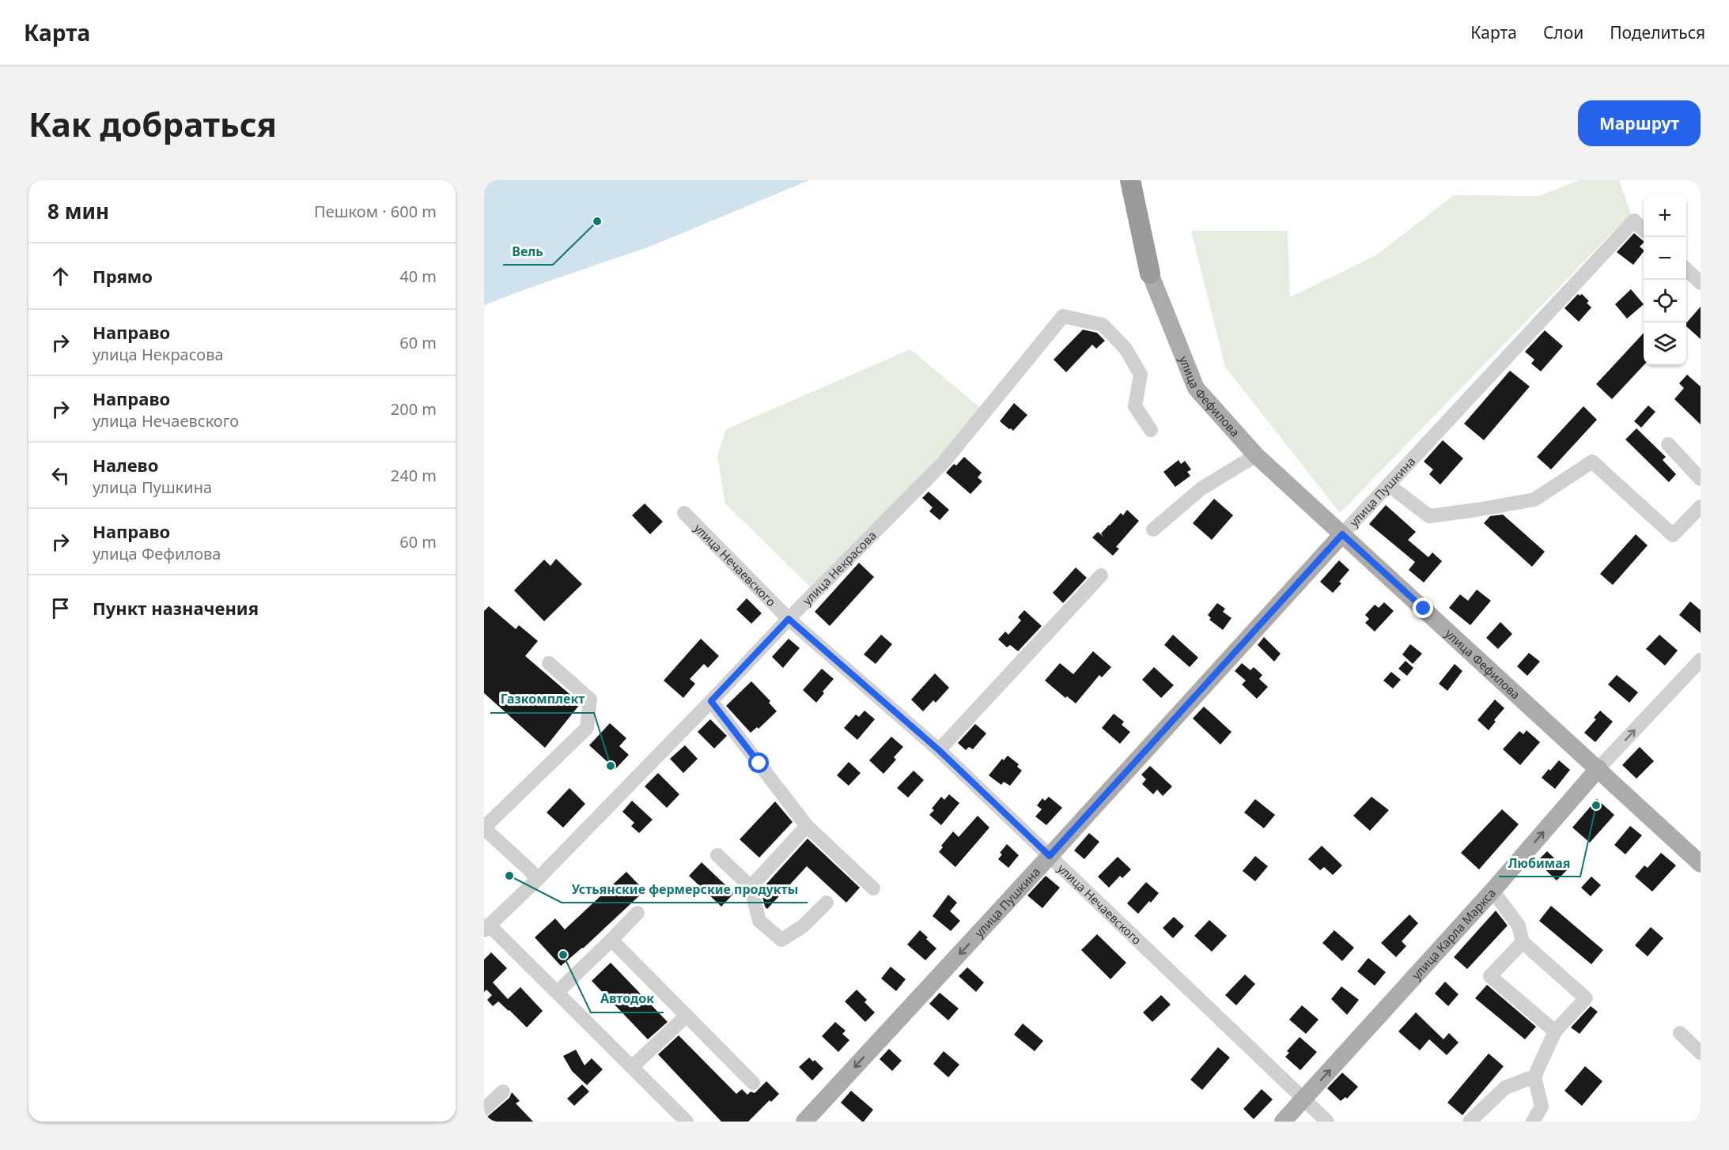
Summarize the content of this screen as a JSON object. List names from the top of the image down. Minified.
{"streets":{"main road":["улица Фефилова","улица Пушкина","улица Карла Маркса"],"street":["улица Нечаевского","улица Некрасова"]},"crossings":[["улица Фефилова","улица Пушкина"],["улица Фефилова","улица Карла Маркса"],["улица Пушкина","улица Нечаевского"],["улица Нечаевского","улица Некрасова"],["улица Нечаевского","улица Карла Маркса"]],"one_way":["улица Карла Маркса"],"places":["Вель","Газкомплект","Любимая","Устьянские фермерские продукты","Автодок"],"page":{"header":"Карта","nav":["Карта","Слои","Поделиться"],"buttons":"Маршрут","title":"Как добраться","heading":["8 мин","Пешком · 600 m"],"map_buttons":["+","−"],"list":[["Прямо","40 m"],["Направо","улица Некрасова","60 m"],["Направо","улица Нечаевского","200 m"],["Налево","улица Пушкина","240 m"],["Направо","улица Фефилова","60 m"],"Пункт назначения"]}}
